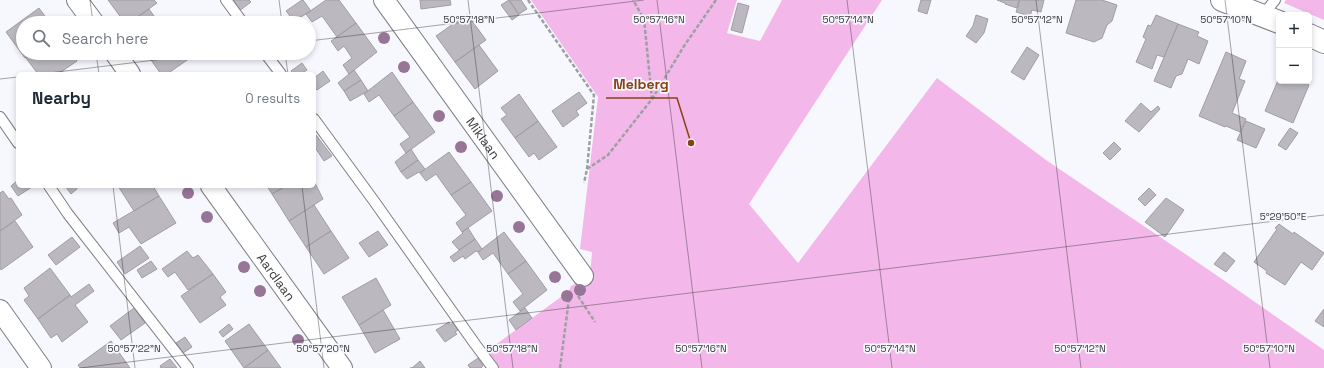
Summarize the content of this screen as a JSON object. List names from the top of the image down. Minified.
{"streets":{"street":["Miklaan","Aardlaan"]},"places":["Melberg"],"page":{"map_buttons":["+","−"],"search":"Search here","heading":["Nearby","0 results"]},"coordinates":["50°57'18\"N","50°57'16\"N","50°57'14\"N","50°57'12\"N","50°57'10\"N","5°29'50\"E","50°57'22\"N","50°57'20\"N"]}
